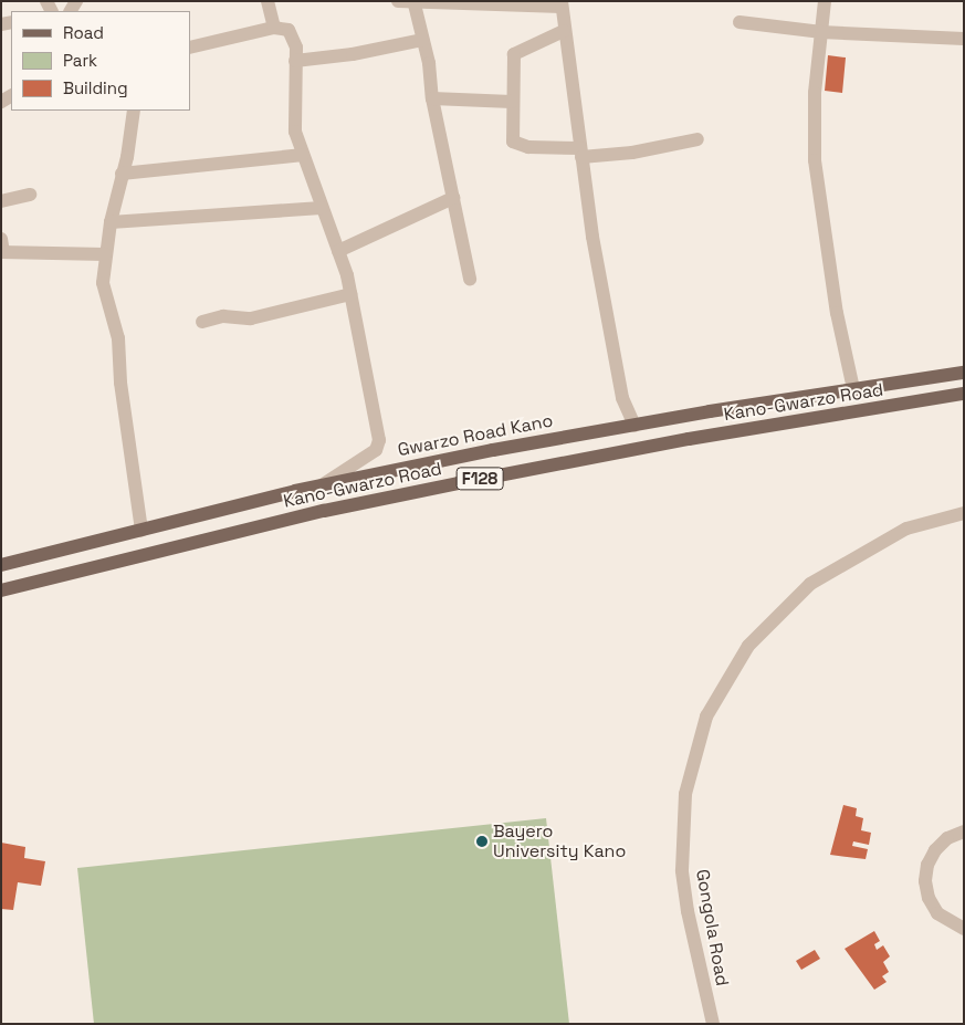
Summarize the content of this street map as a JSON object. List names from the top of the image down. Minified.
{"streets":{"main road":["Kano-Gwarzo Road","Gwarzo Road Kano","F128"],"street":["Gongola Road"]},"places":["Bayero University Kano"],"legend":["Road","Park","Building"]}
